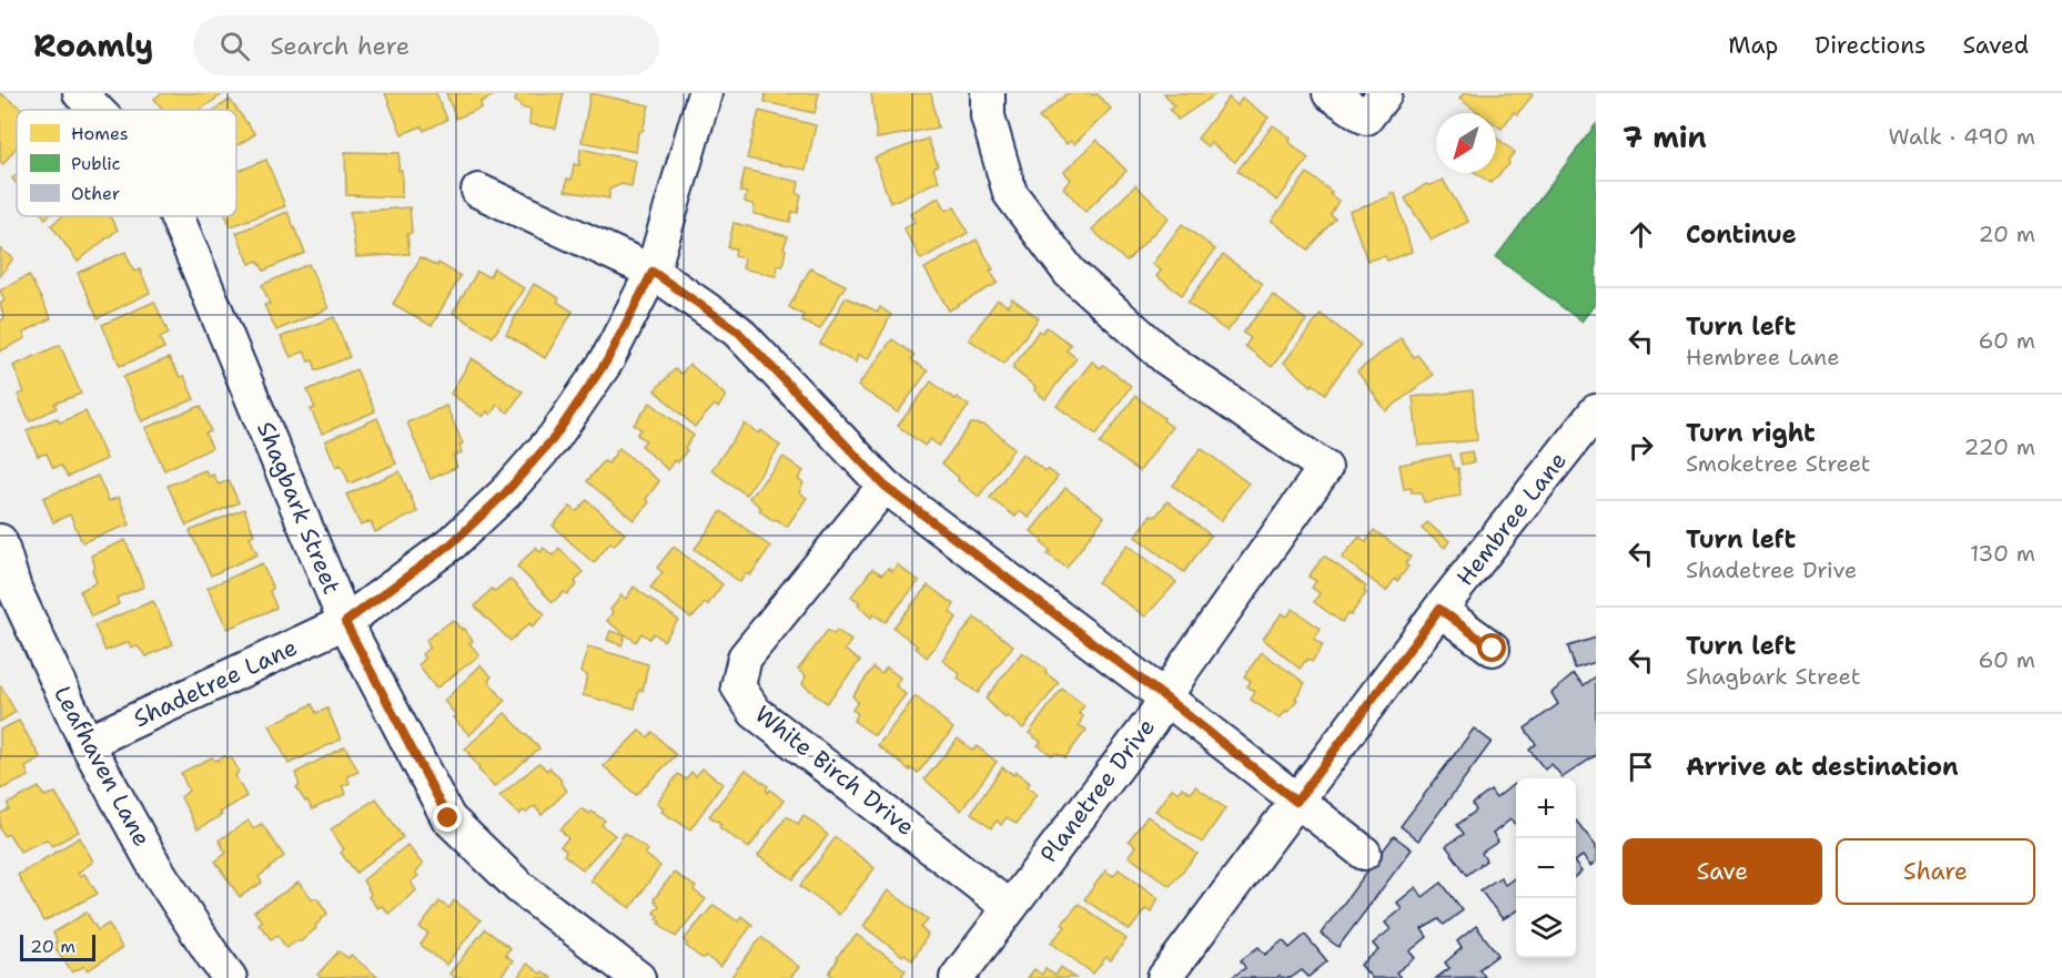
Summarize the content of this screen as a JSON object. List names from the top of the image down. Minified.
{"streets":{"street":["Shagbark Street","Hembree Lane","Shadetree Lane","Leafhaven Lane","White Birch Drive","Planetree Drive"]},"crossings":[["Shagbark Street","Shadetree Lane"],["Shadetree Lane","Leafhaven Lane"],["White Birch Drive","Planetree Drive"]],"legend":["Homes","Public","Other"],"scale_bar":"20 m","north":"bottom left","page":{"header":"Roamly","search":"Search here","nav":["Map","Directions","Saved"],"heading":["7 min","Walk · 490 m"],"list":[["Continue","20 m"],["Turn left","Hembree Lane","60 m"],["Turn right","Smoketree Street","220 m"],["Turn left","Shadetree Drive","130 m"],["Turn left","Shagbark Street","60 m"],"Arrive at destination"],"map_buttons":["+","−"],"buttons":["Save","Share"],"scale":"20 m"}}
